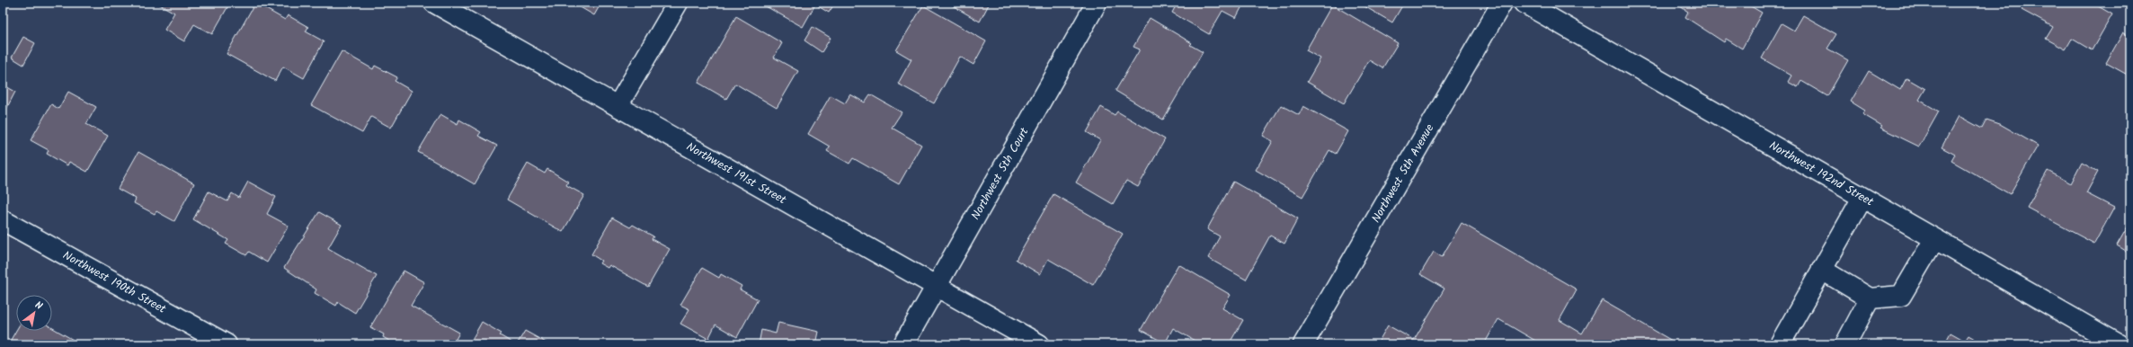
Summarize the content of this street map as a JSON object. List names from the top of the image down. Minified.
{"streets":{"street":["Northwest 191st Street","Northwest 5th Court","Northwest 5th Avenue","Northwest 192nd Street","Northwest 190th Street"]},"crossings":[["Northwest 191st Street","Northwest 5th Court"]],"north":"top right"}
